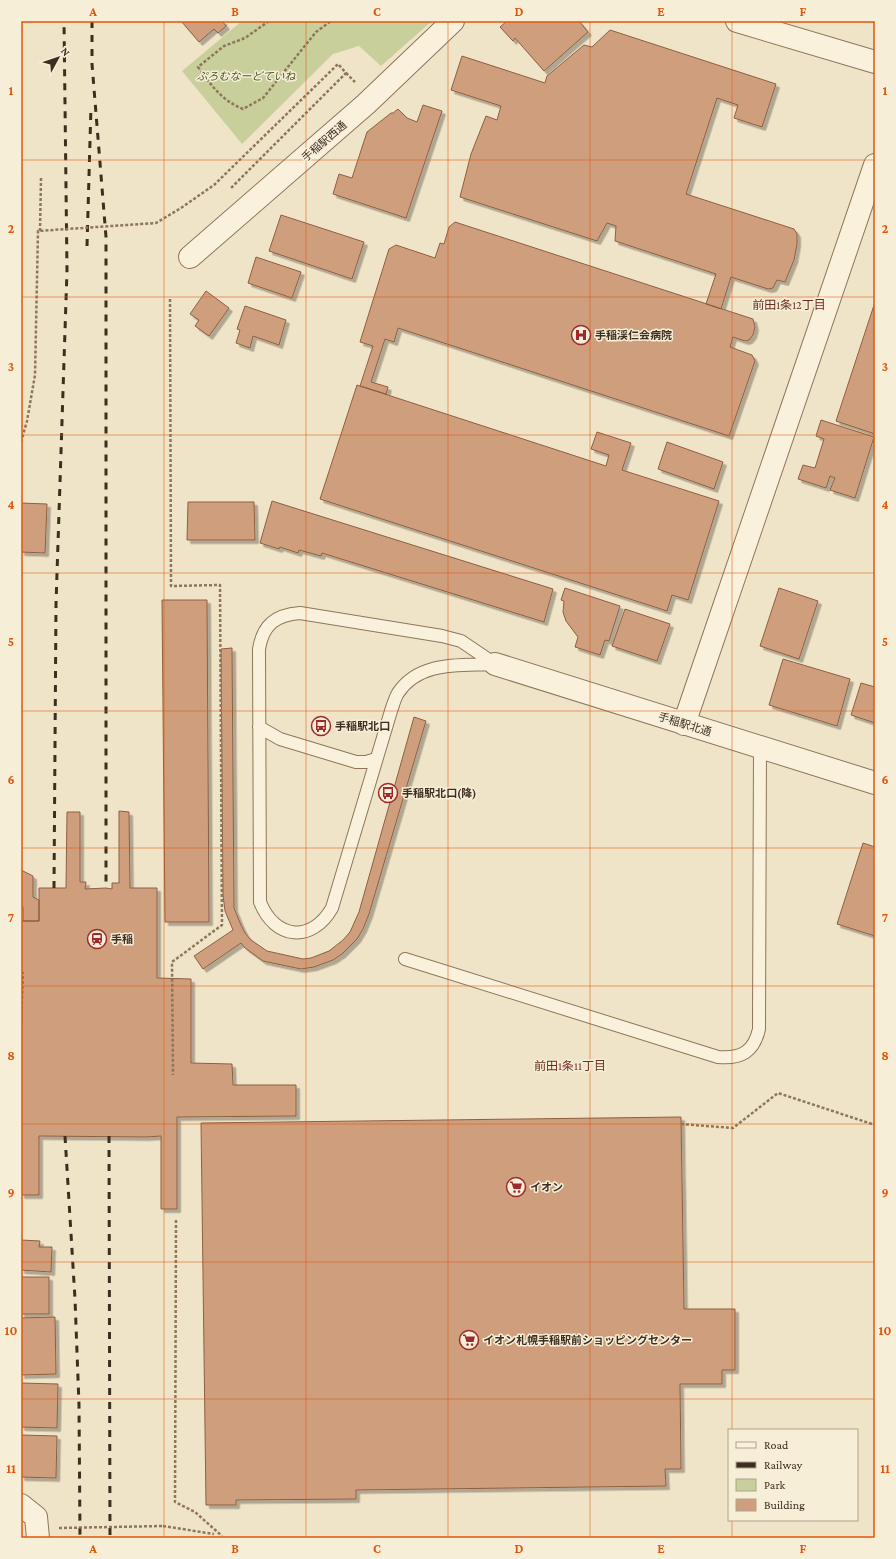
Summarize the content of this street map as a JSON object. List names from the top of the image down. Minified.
{"streets":{"street":["手稲駅西通","手稲駅北通"]},"districts":["前田1条12丁目","前田1条11丁目"],"parks":["ぷろむなーどていね"],"places":{"hospital":["手稲渓仁会病院"],"bus stop":["手稲駅北口","手稲駅北口(降)"],"station":["手稲"],"supermarket":["イオン","イオン札幌手稲駅前ショッピングセンター"]},"legend":["Road","Railway","Park","Building"],"north":"top right","grid":{"columns":["A","B","C","D","E","F"],"rows":["1","2","3","4","5","6","7","8","9","10","11"]}}
